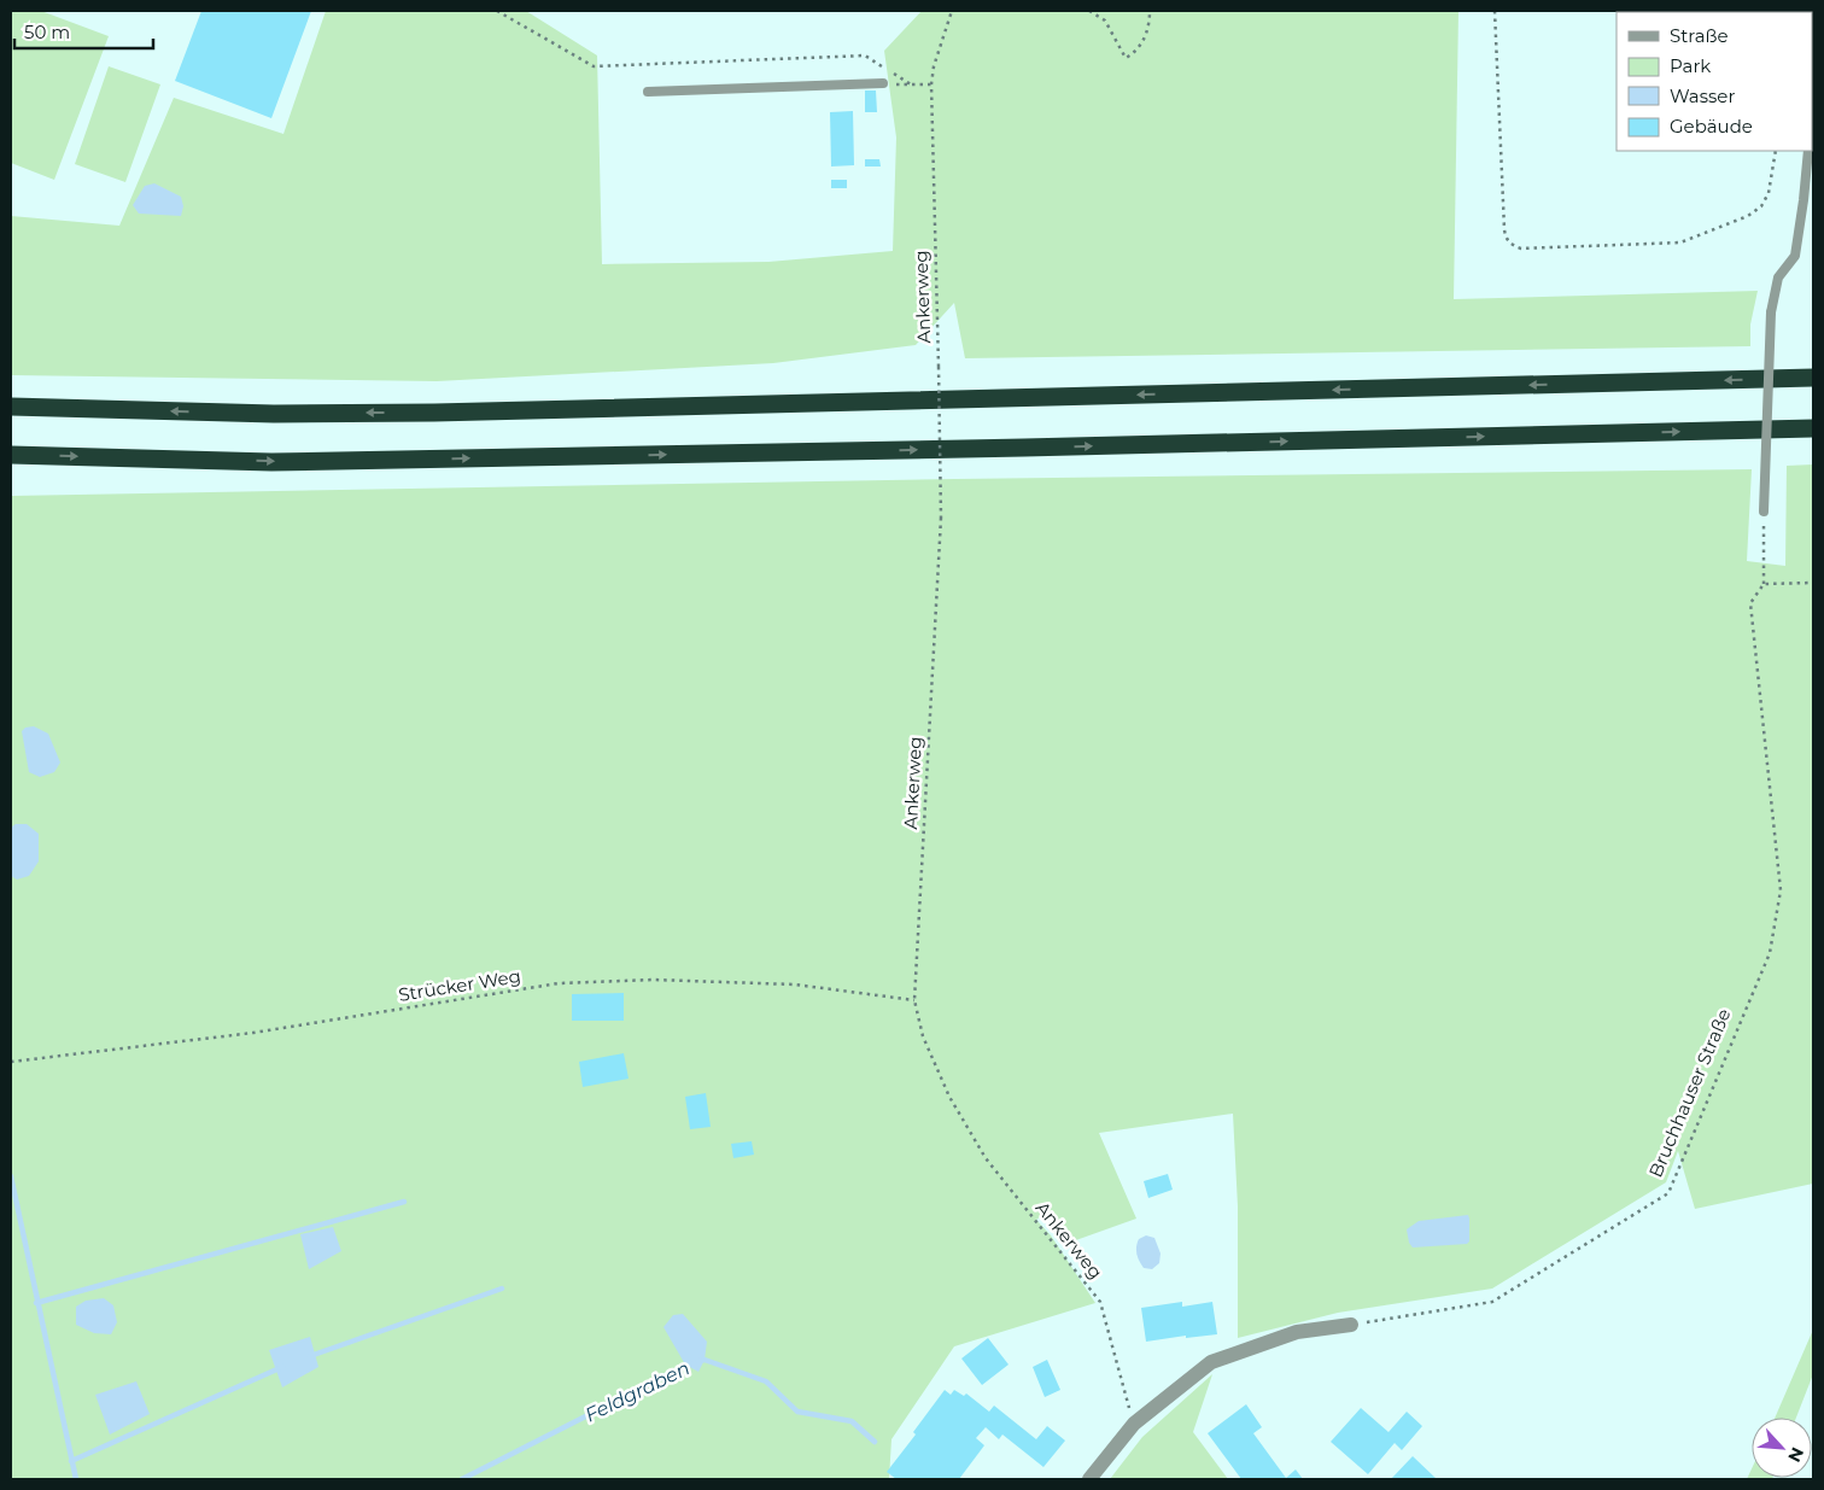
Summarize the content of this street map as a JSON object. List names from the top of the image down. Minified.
{"streets":{"path":["Ankerweg","Strücker Weg","Bruchhauser Straße"]},"crossings":[["Ankerweg","Strücker Weg"]],"water":["Feldgraben"],"legend":["Straße","Park","Wasser","Gebäude"],"scale_bar":"50 m","north":"bottom right"}
